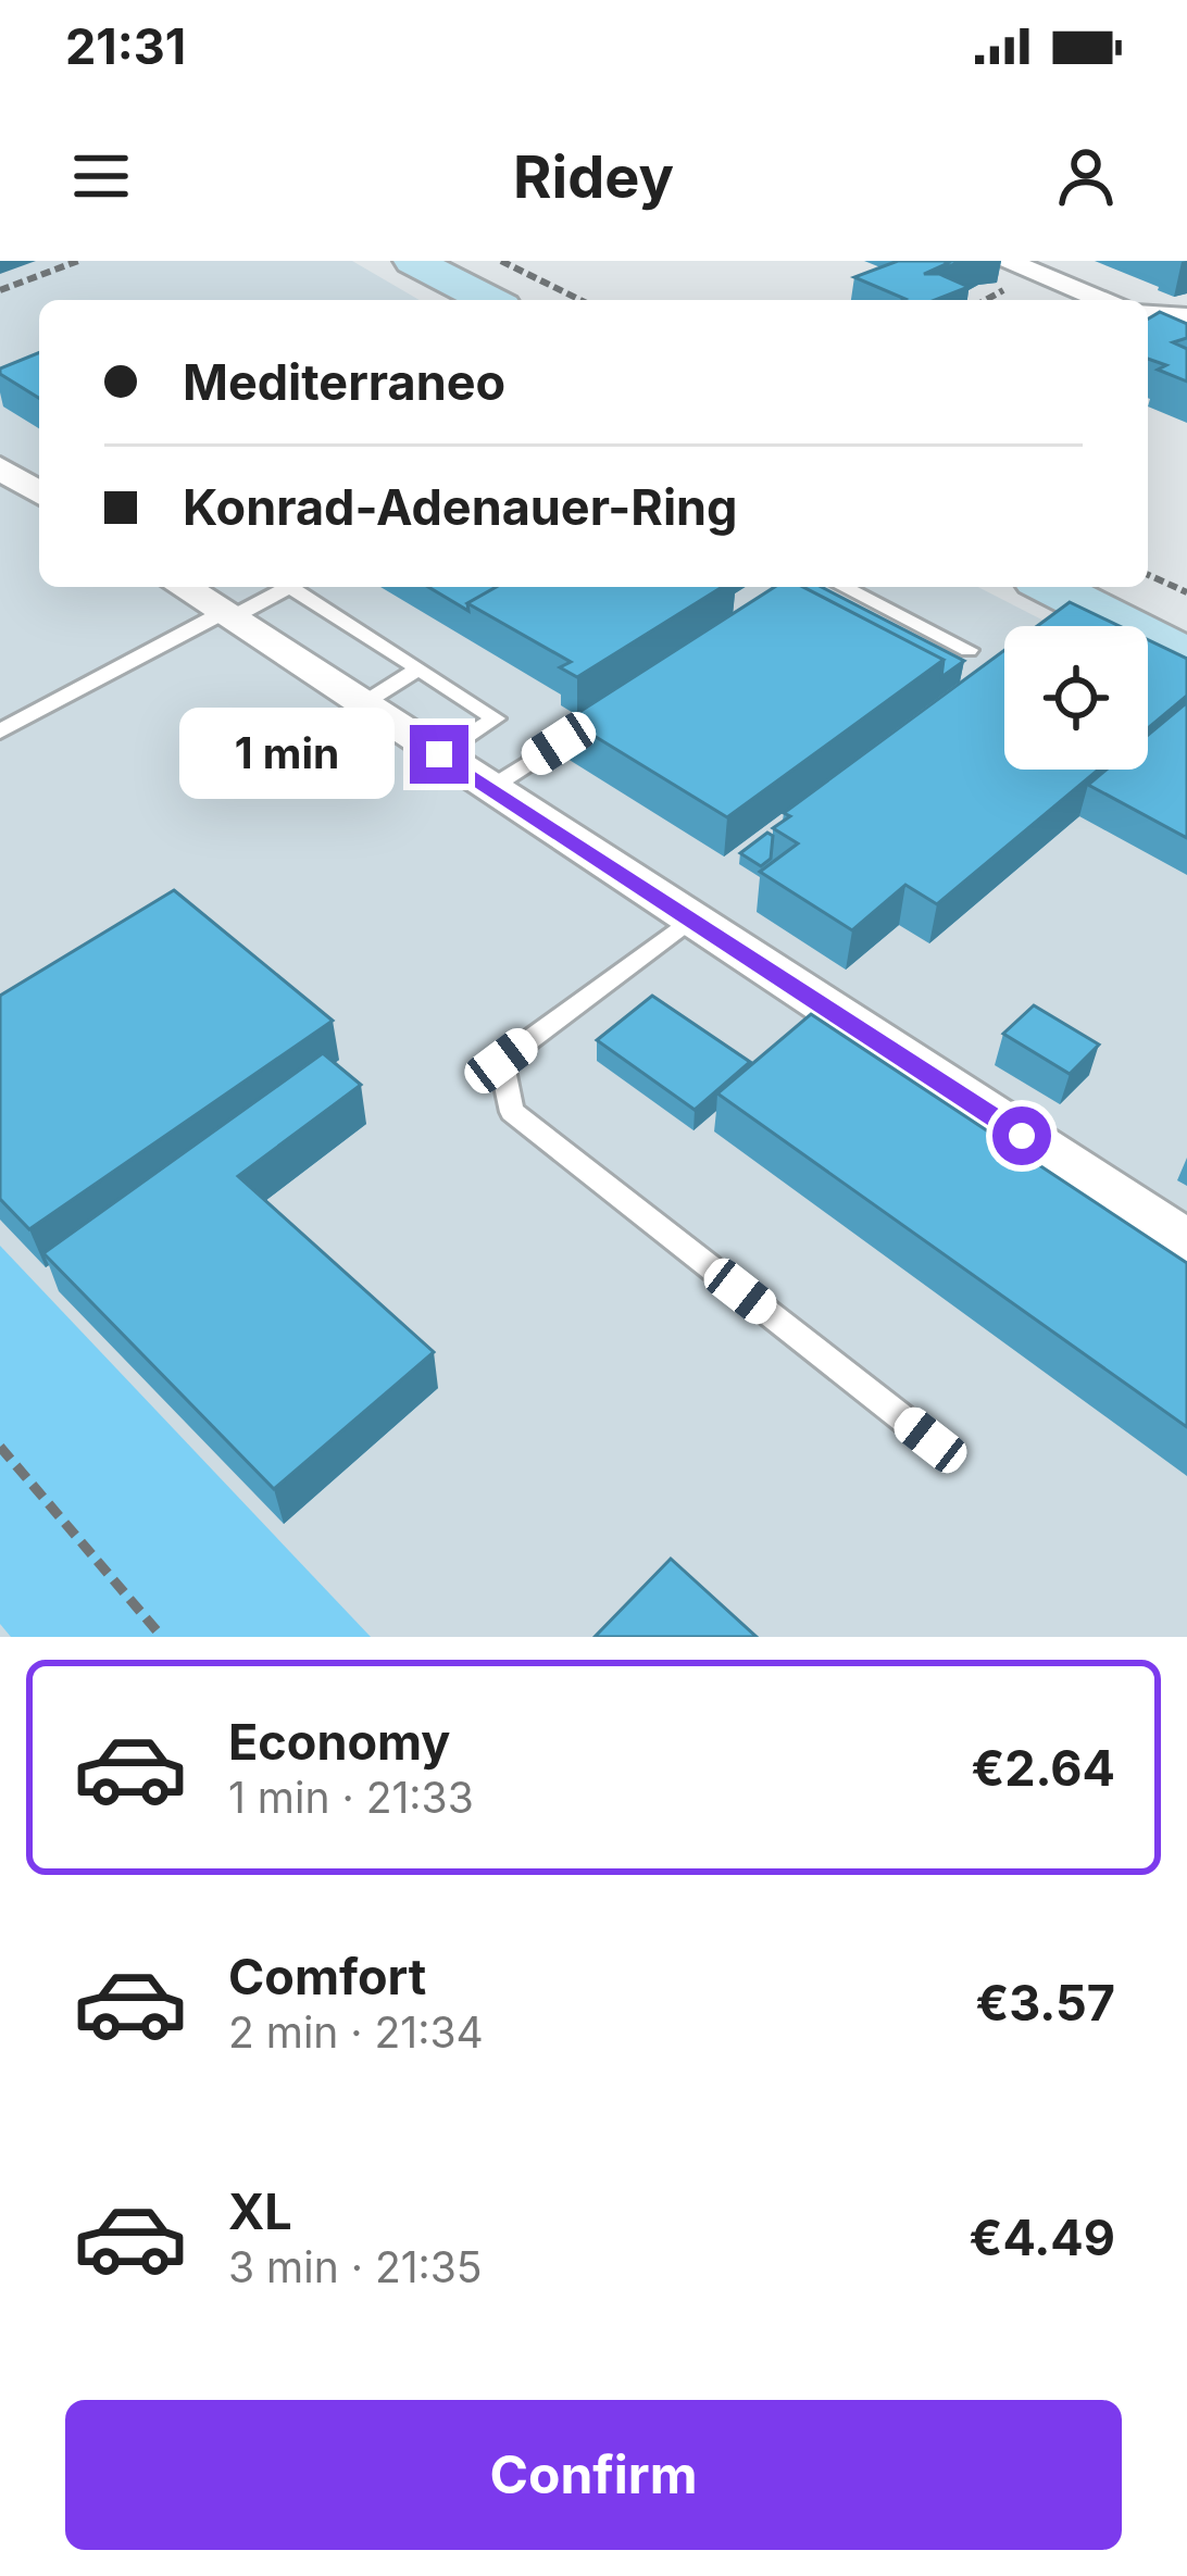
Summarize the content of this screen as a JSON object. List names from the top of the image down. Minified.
{"page":{"status":"21:31","header":"Ridey","banner":["Mediterraneo","Konrad-Adenauer-Ring"],"bubble":"1 min","list":[{"name":"Economy","note":"1 min · 21:33","value":"€2.64"},{"name":"Comfort","note":"2 min · 21:34","value":"€3.57"},{"name":"XL","note":"3 min · 21:35","value":"€4.49"}],"buttons":"Confirm"}}
